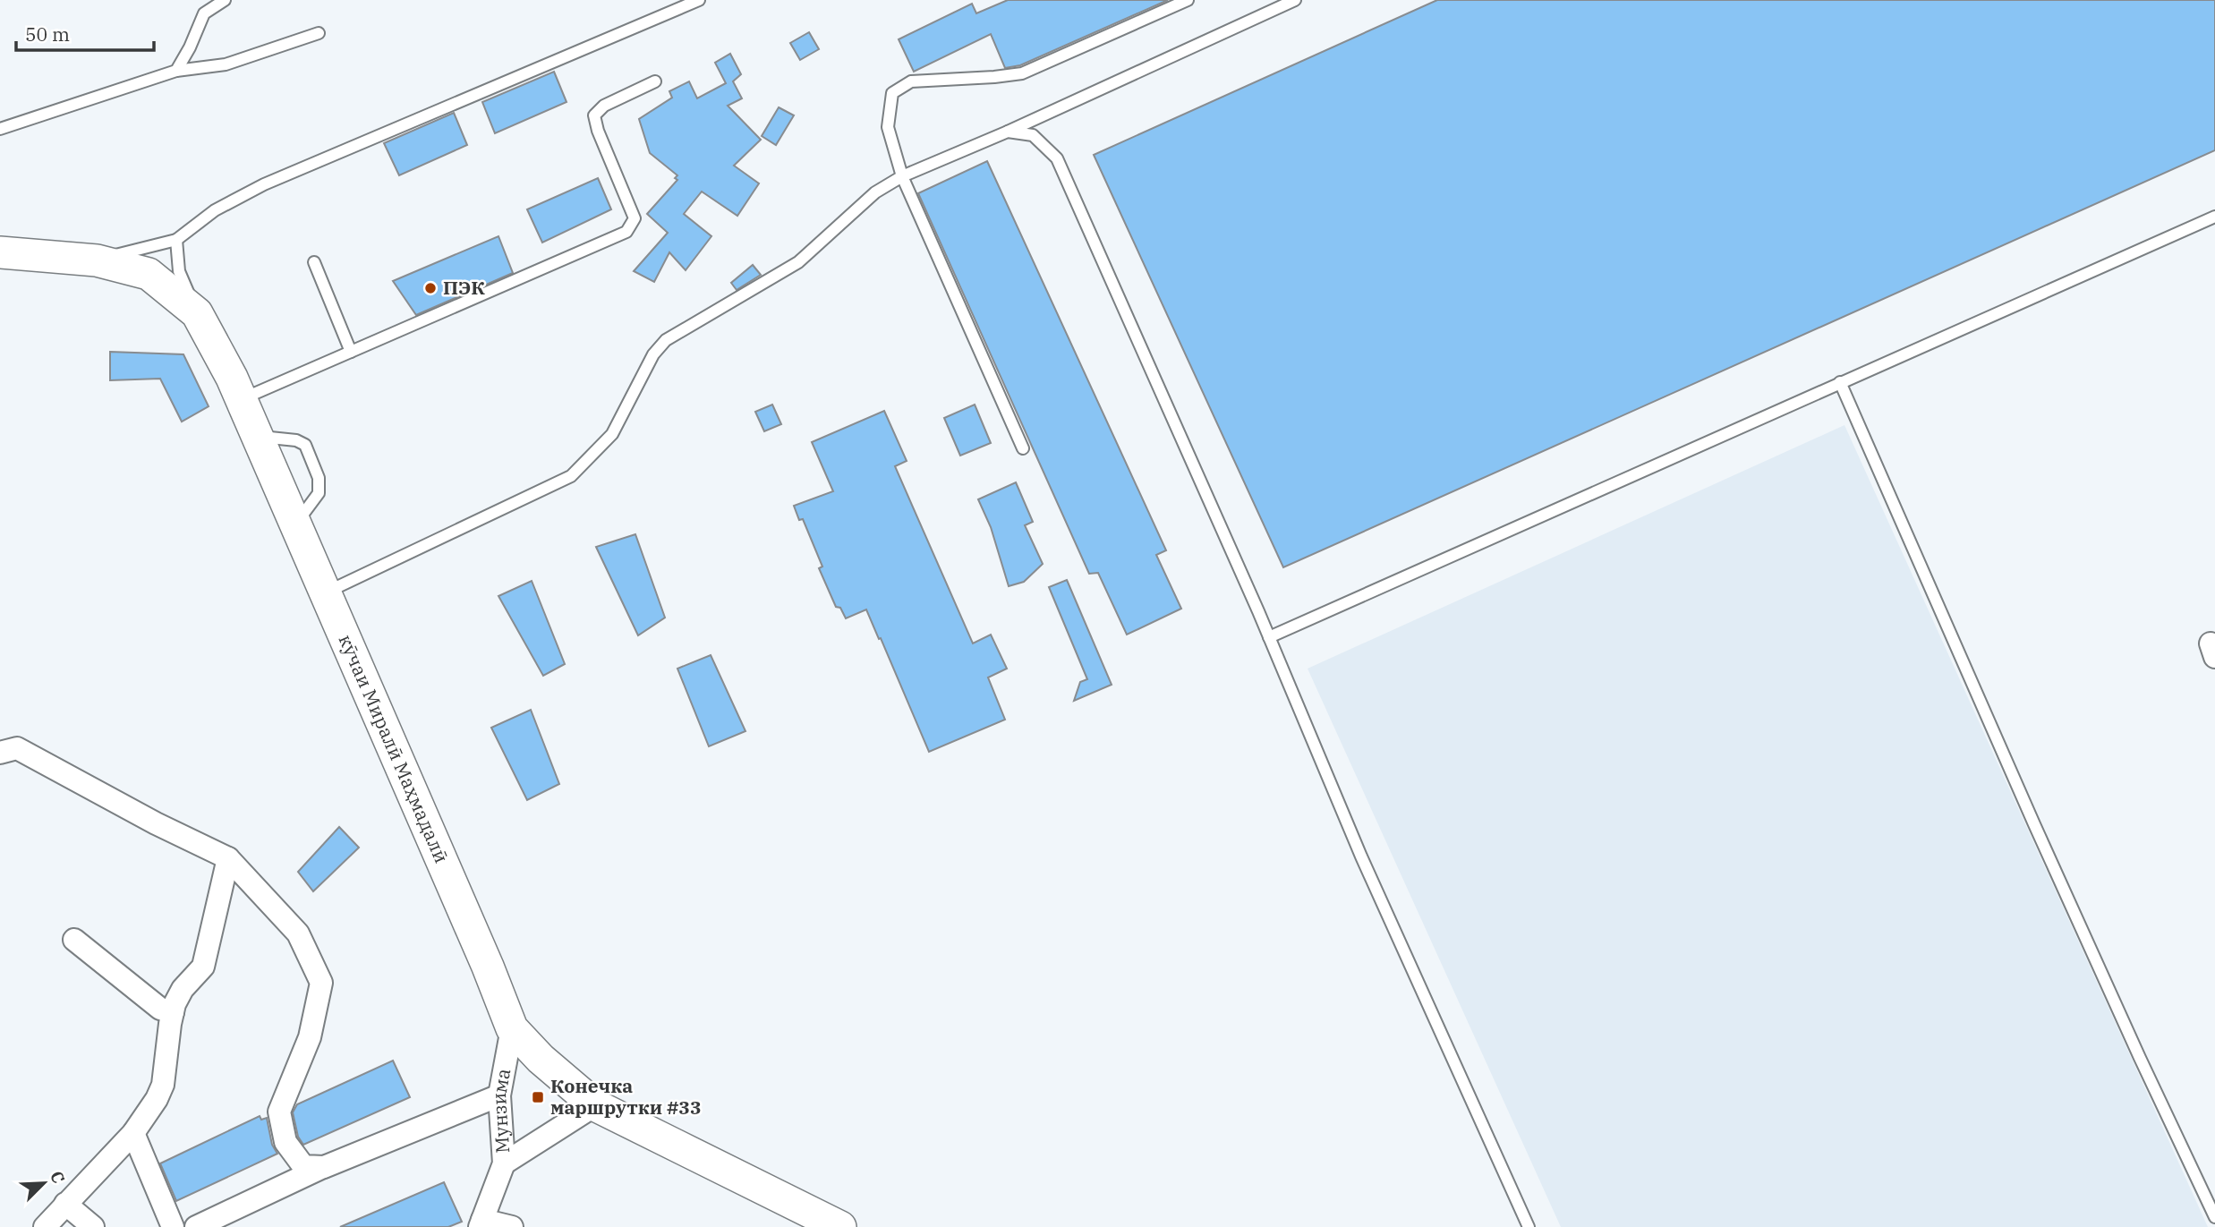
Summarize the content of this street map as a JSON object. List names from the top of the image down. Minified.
{"streets":{"street":["кӯчаи Миралӣ Маҳмадалӣ","Мунзима"]},"crossings":[["кӯчаи Миралӣ Маҳмадалӣ","Мунзима"]],"places":{"other":["ПЭК"],"transit":["Конечка маршрутки #33"]},"scale_bar":"50 m","north":"top right"}
